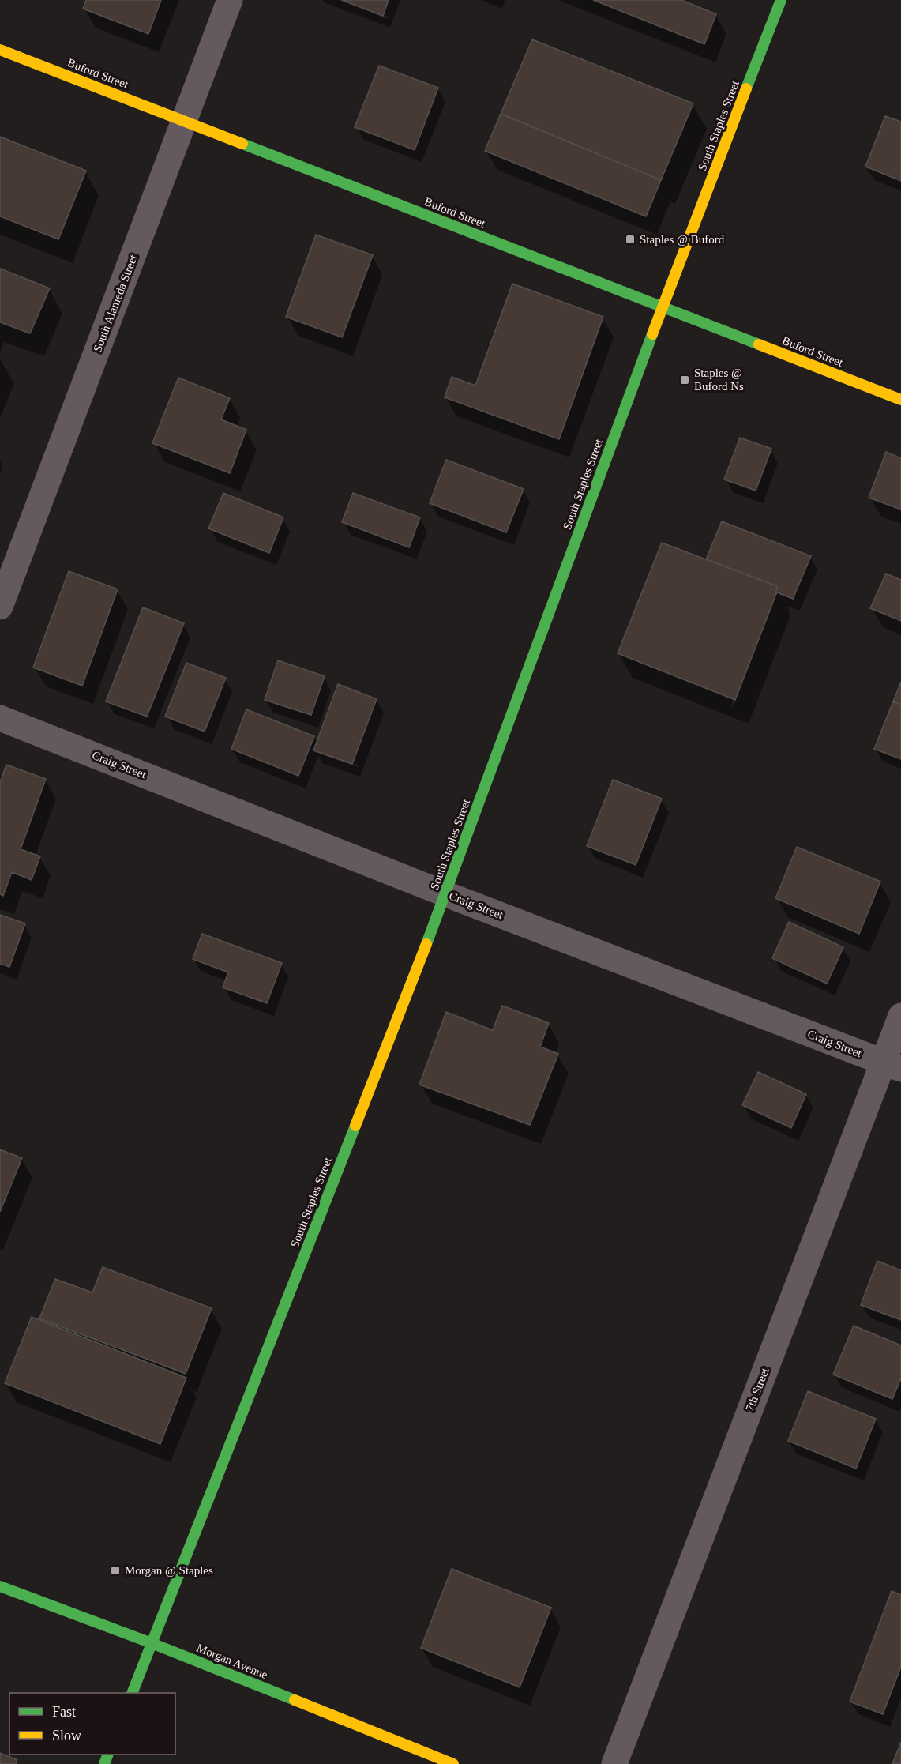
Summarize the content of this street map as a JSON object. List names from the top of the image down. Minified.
{"streets":{"main road":["Buford Street","South Staples Street","Morgan Avenue"],"street":["South Alameda Street","Craig Street","7th Street"]},"crossings":[["Buford Street","South Staples Street"],["Buford Street","South Alameda Street"],["South Staples Street","Craig Street"],["South Staples Street","Morgan Avenue"],["Craig Street","7th Street"]],"places":{"transit":["Staples @ Buford","Staples @ Buford Ns","Morgan @ Staples"]},"legend":["Fast","Slow"]}
